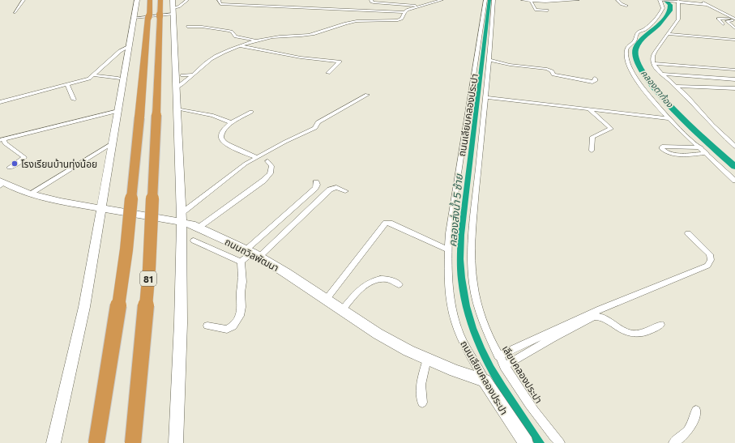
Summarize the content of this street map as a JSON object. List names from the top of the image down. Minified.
{"streets":{"highway":["81"],"main road":["ถนนเลียบคลองประปา","ถนนถวิลพัฒนา"],"street":["เลียบคลองประปา"]},"crossings":[["ถนนเลียบคลองประปา","ถนนถวิลพัฒนา"]],"water":["คลองตาก้อง","คลองส่งน้ำ 5 ซ้าย"],"places":["โรงเรียนบ้านทุ่งน้อย"]}
